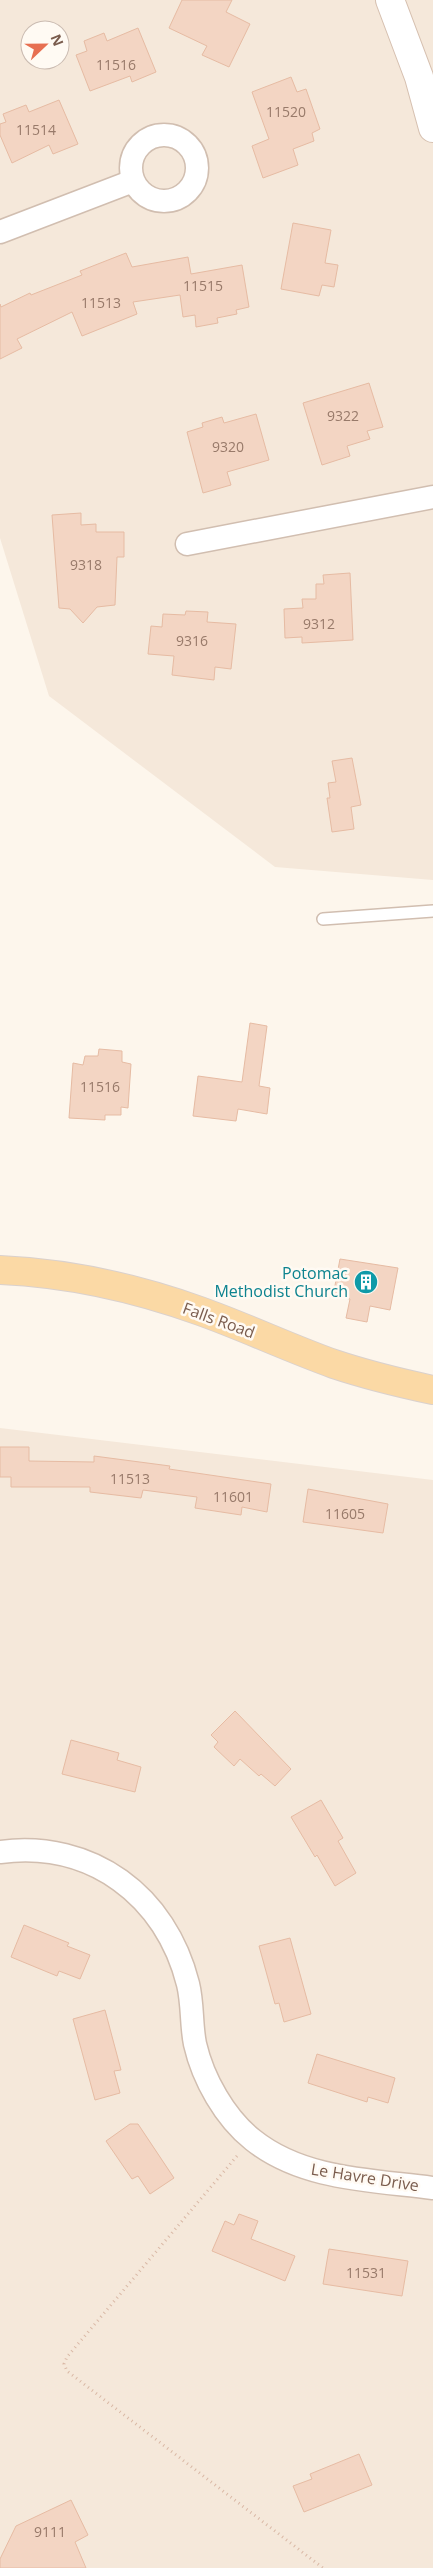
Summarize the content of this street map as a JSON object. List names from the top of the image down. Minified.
{"streets":{"main road":["Falls Road"],"street":["Le Havre Drive"]},"places":{"building":["Potomac Methodist Church"]},"house_numbers":["11516","11520","11514","11515","11513","9322","9320","9318","9312","9316","11516","11513","11601","11605","11531","9111"],"north":"right"}
